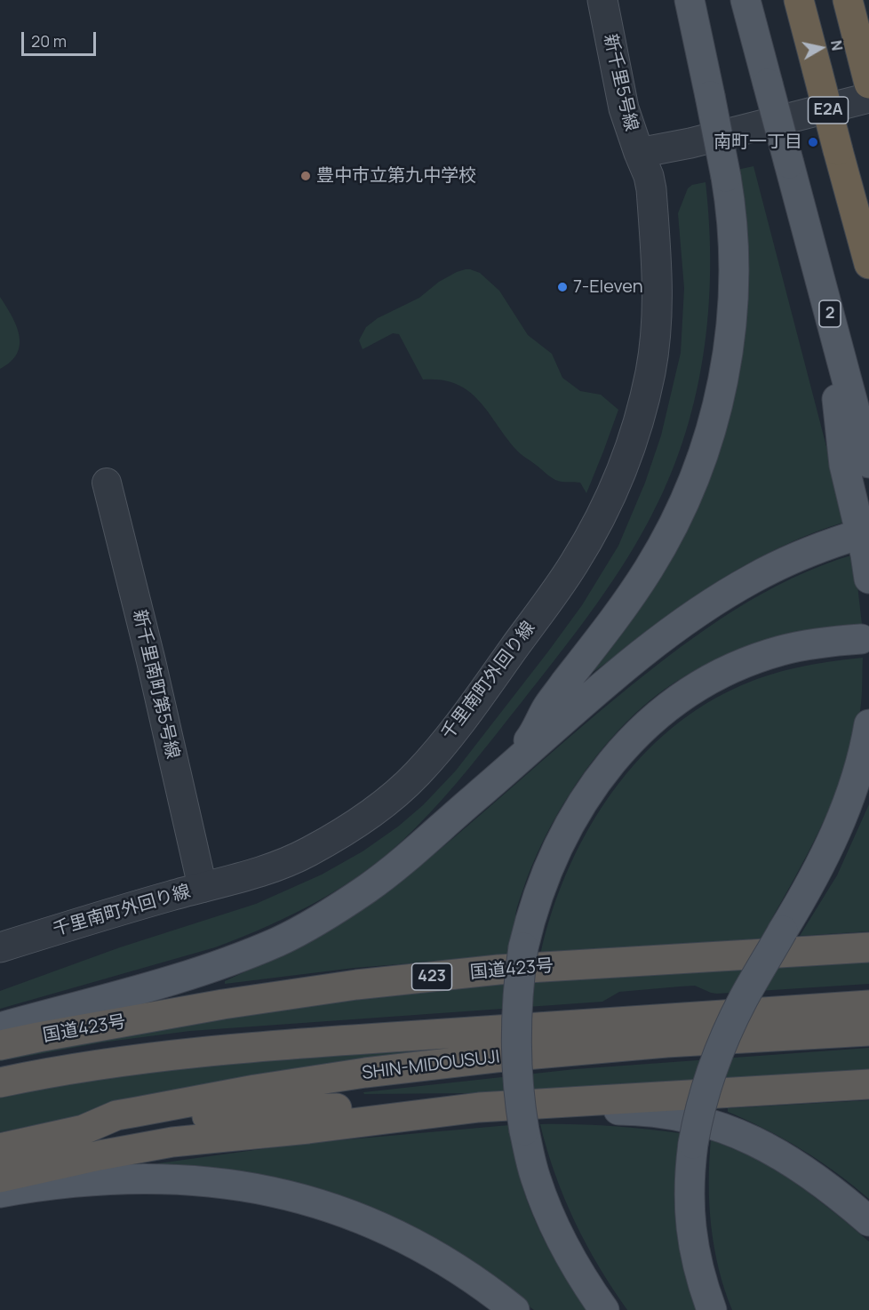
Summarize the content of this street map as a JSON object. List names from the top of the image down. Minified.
{"streets":{"highway":["E2A","国道423号","423","SHIN-MIDOUSUJI"],"main road":["2"],"street":["新千里5号線","千里南町外回り線","新千里南町第5号線"]},"crossings":[["新千里5号線","千里南町外回り線"],["千里南町外回り線","新千里南町第5号線"]],"places":["南町一丁目","豊中市立第九中学校","7-Eleven"],"scale_bar":"20 m","north":"right"}
